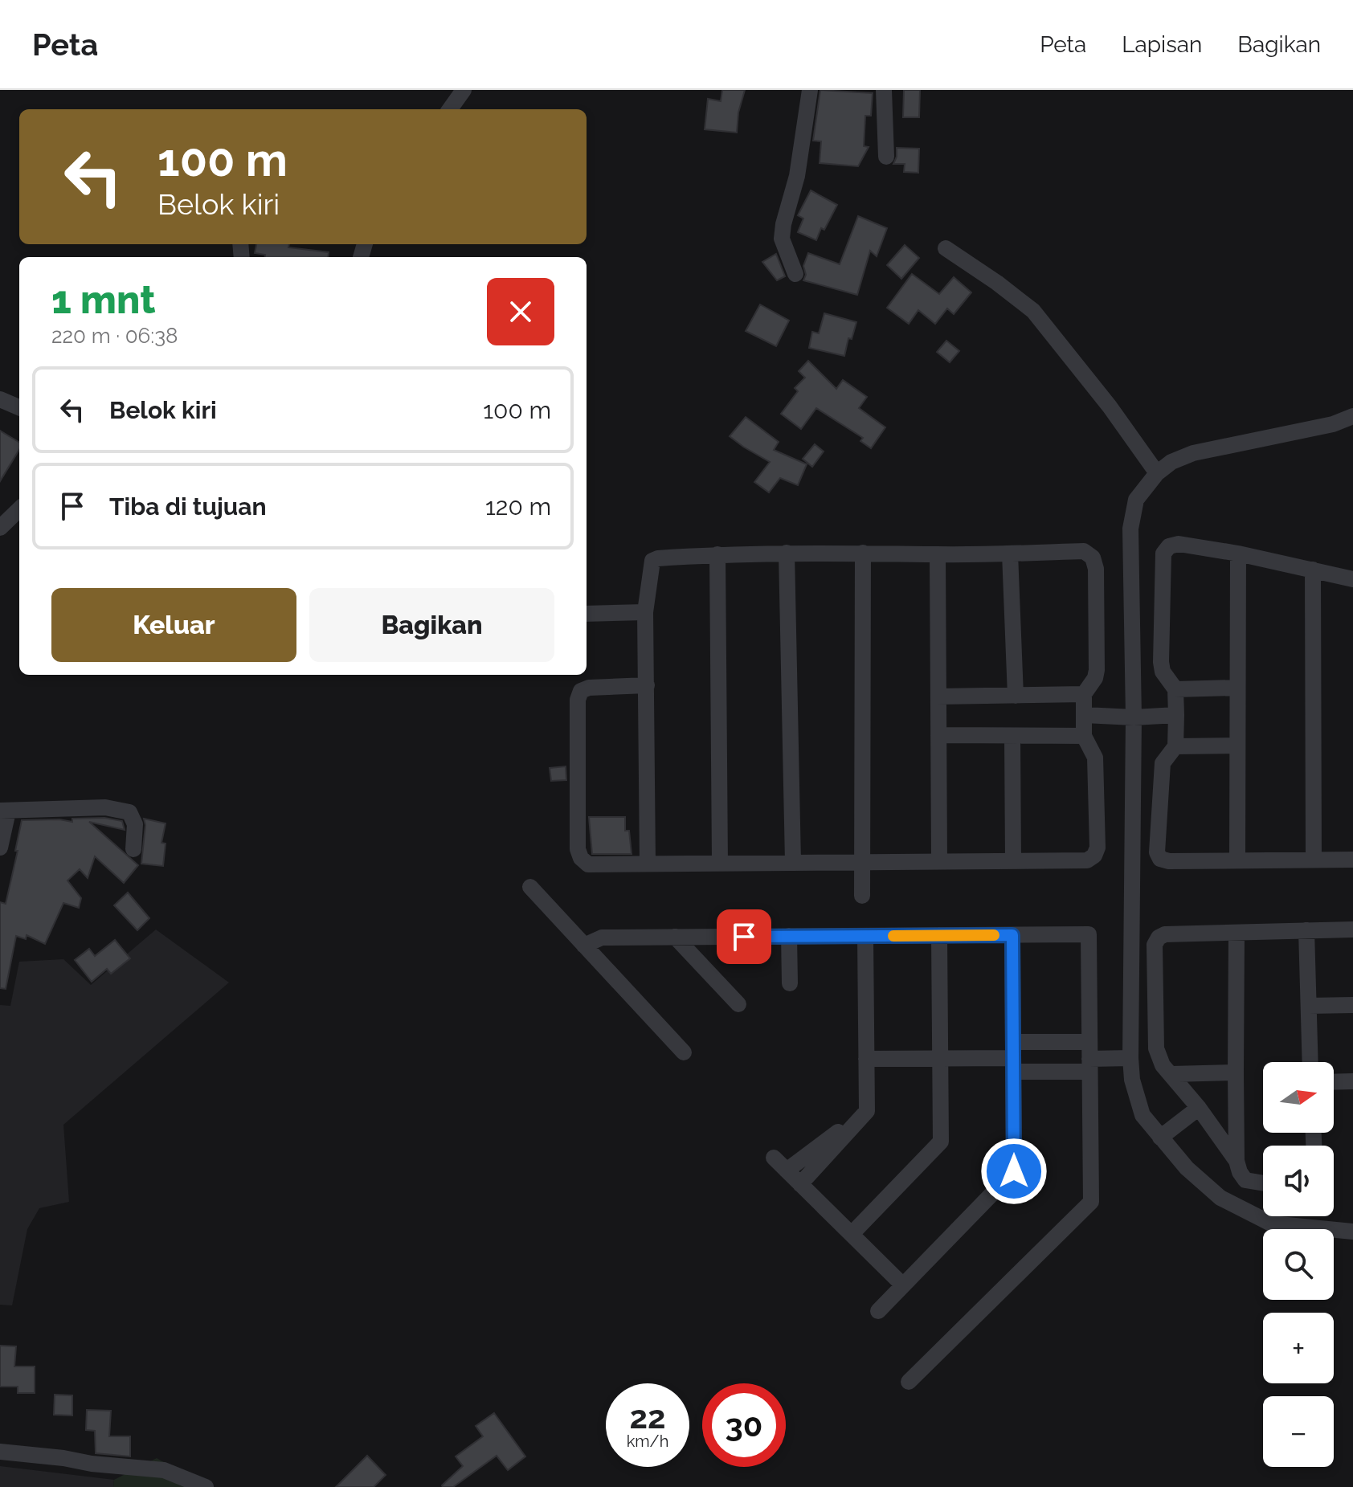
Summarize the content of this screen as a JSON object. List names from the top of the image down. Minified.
{"north":"right","page":{"header":"Peta","nav":["Peta","Lapisan","Bagikan"],"turn":["100 m","Belok kiri"],"heading":["1 mnt","220 m · 06:38"],"list":[{"name":"Belok kiri","value":"100 m"},{"name":"Tiba di tujuan","value":"120 m"}],"buttons":["Keluar","Bagikan"],"map_buttons":["+","−"],"speed":"22 km/h","limit":"30"}}
